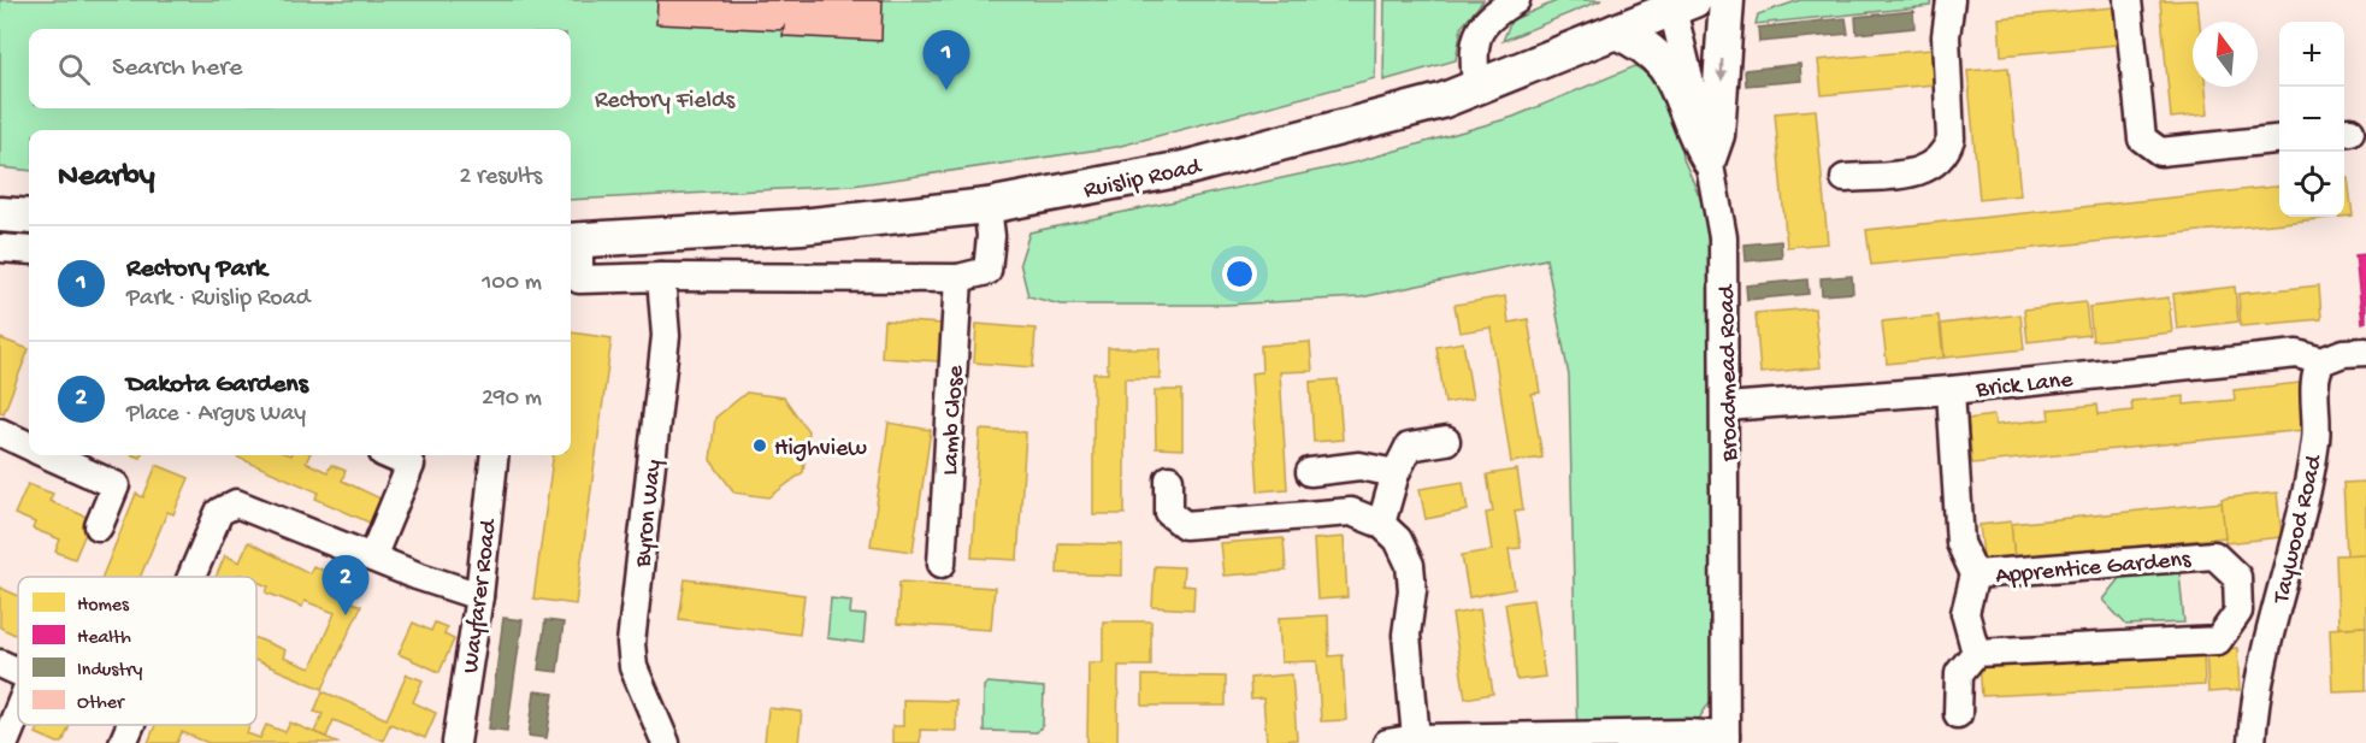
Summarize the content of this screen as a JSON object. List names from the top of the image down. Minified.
{"streets":{"main road":["Ruislip Road"],"street":["Broadmead Road","Brick Lane","Lamb Close","Byron Way","Taywood Road","Apprentice Gardens","Wayfarer Road"]},"crossings":[["Ruislip Road","Broadmead Road"],["Broadmead Road","Brick Lane"],["Brick Lane","Taywood Road"],["Brick Lane","Apprentice Gardens"]],"parks":["Rectory Fields"],"places":["Highview"],"legend":["Homes","Health","Industry","Other"],"north":"top","page":{"map_buttons":["+","−"],"search":"Search here","pins":["1","2"],"heading":["Nearby","2 results"],"list":[{"mark":"1","name":"Rectory Park","note":"Park · Ruislip Road","value":"100 m"},{"mark":"2","name":"Dakota Gardens","note":"Place · Argus Way","value":"290 m"}]}}
